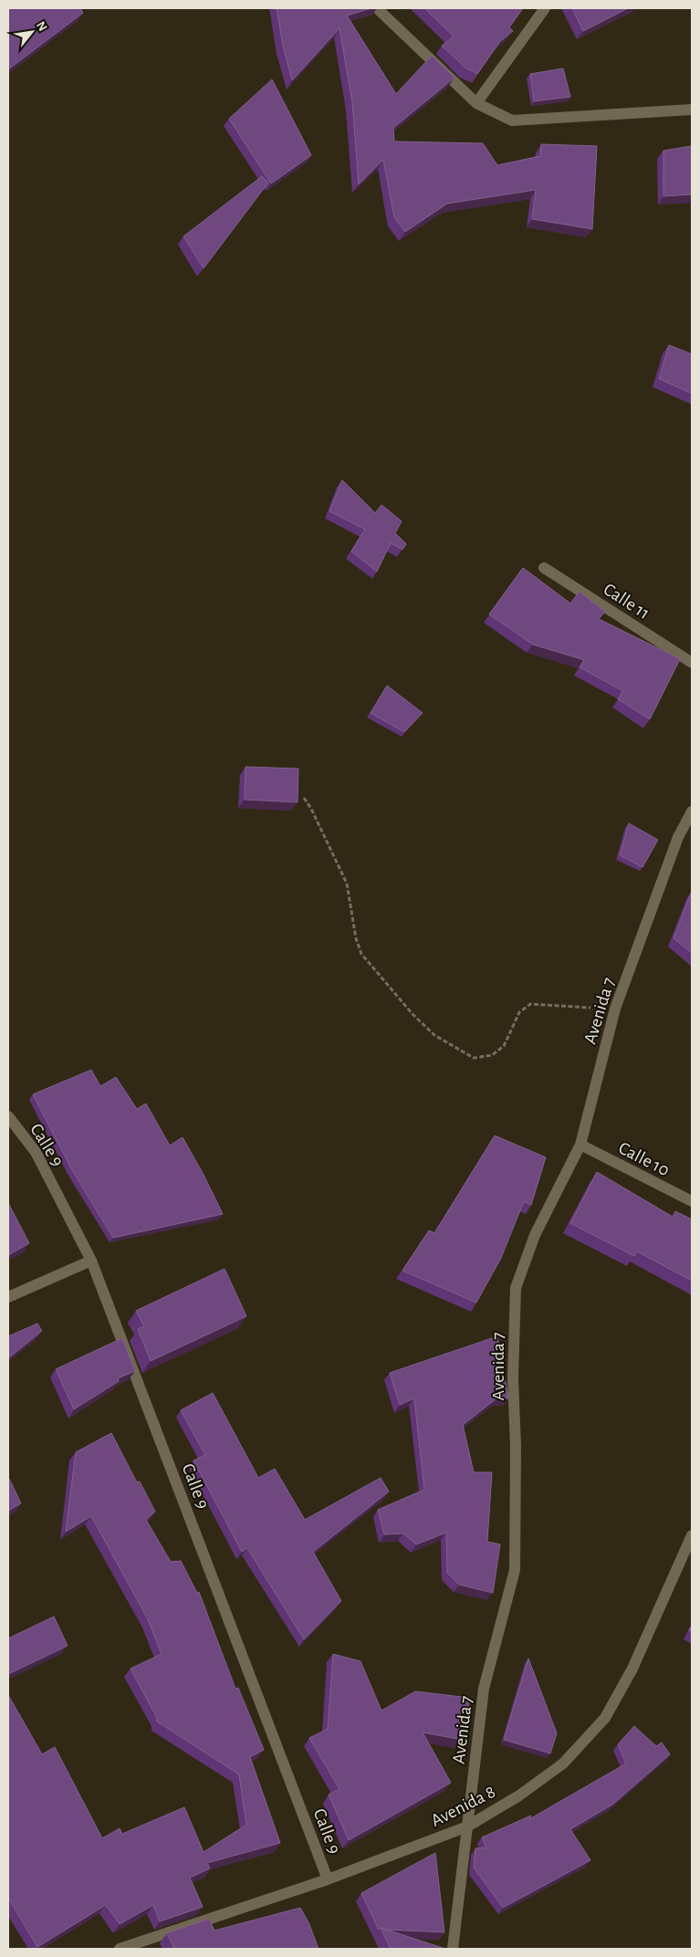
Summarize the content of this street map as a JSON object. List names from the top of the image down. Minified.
{"streets":{"street":["Calle 11","Avenida 7","Calle 9","Calle 10","Avenida 8"]},"crossings":[["Avenida 7","Calle 10"],["Avenida 7","Avenida 8"],["Calle 9","Avenida 8"]],"north":"top right"}
